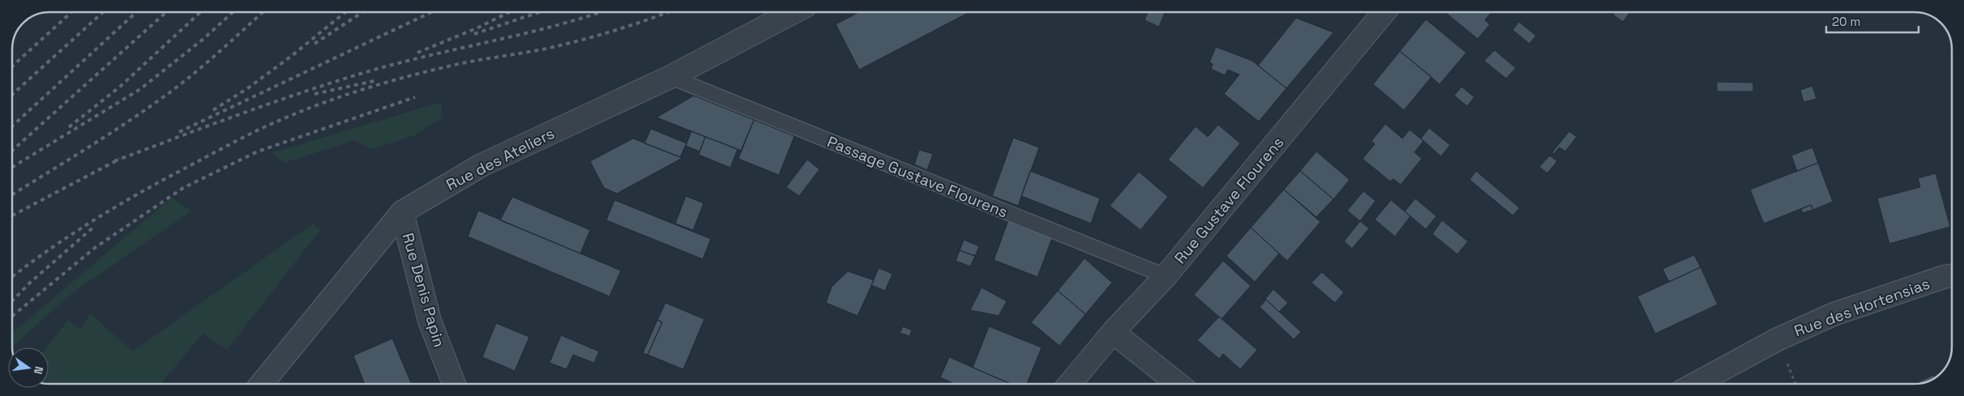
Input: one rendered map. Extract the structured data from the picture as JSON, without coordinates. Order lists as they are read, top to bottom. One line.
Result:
{"streets":{"street":["Rue des Ateliers","Rue Gustave Flourens","Rue Denis Papin","Rue des Hortensias"],"lane":["Passage Gustave Flourens"]},"crossings":[["Rue des Ateliers","Passage Gustave Flourens"],["Rue des Ateliers","Rue Denis Papin"],["Passage Gustave Flourens","Rue Gustave Flourens"]],"scale_bar":"20 m","north":"right"}
